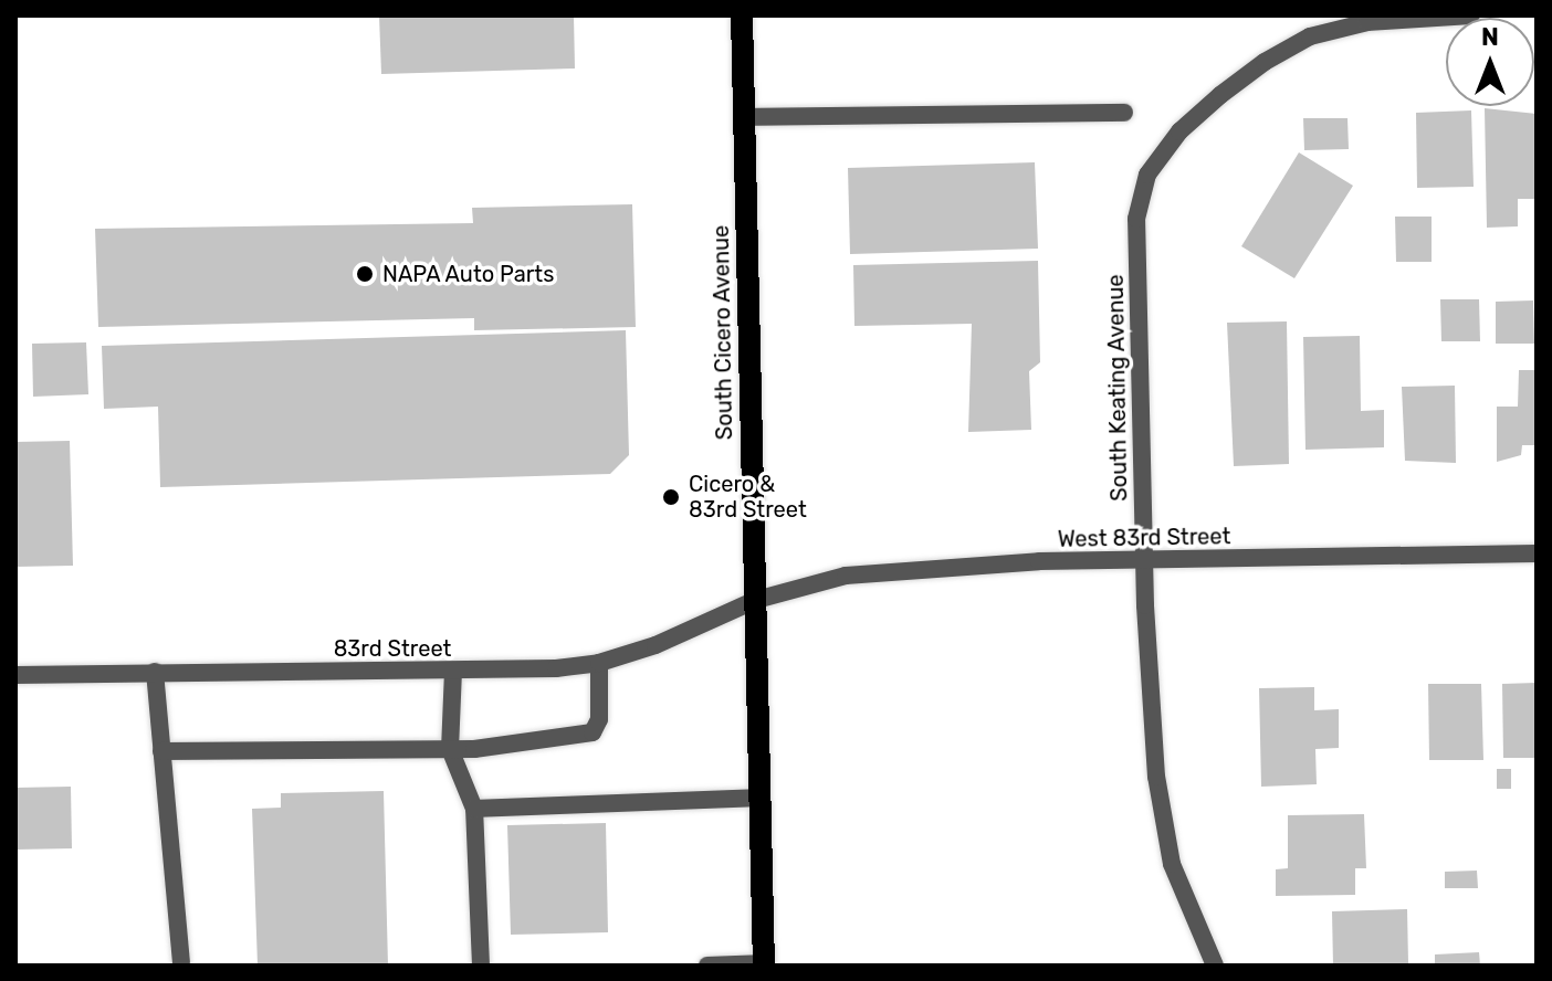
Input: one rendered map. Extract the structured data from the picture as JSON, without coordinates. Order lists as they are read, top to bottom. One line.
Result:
{"streets":{"main road":["South Cicero Avenue"],"street":["South Keating Avenue","West 83rd Street","83rd Street"]},"crossings":[["South Cicero Avenue","West 83rd Street"],["South Cicero Avenue","83rd Street"],["South Keating Avenue","West 83rd Street"],["West 83rd Street","83rd Street"]],"places":["NAPA Auto Parts","Cicero & 83rd Street"],"north":"top"}
